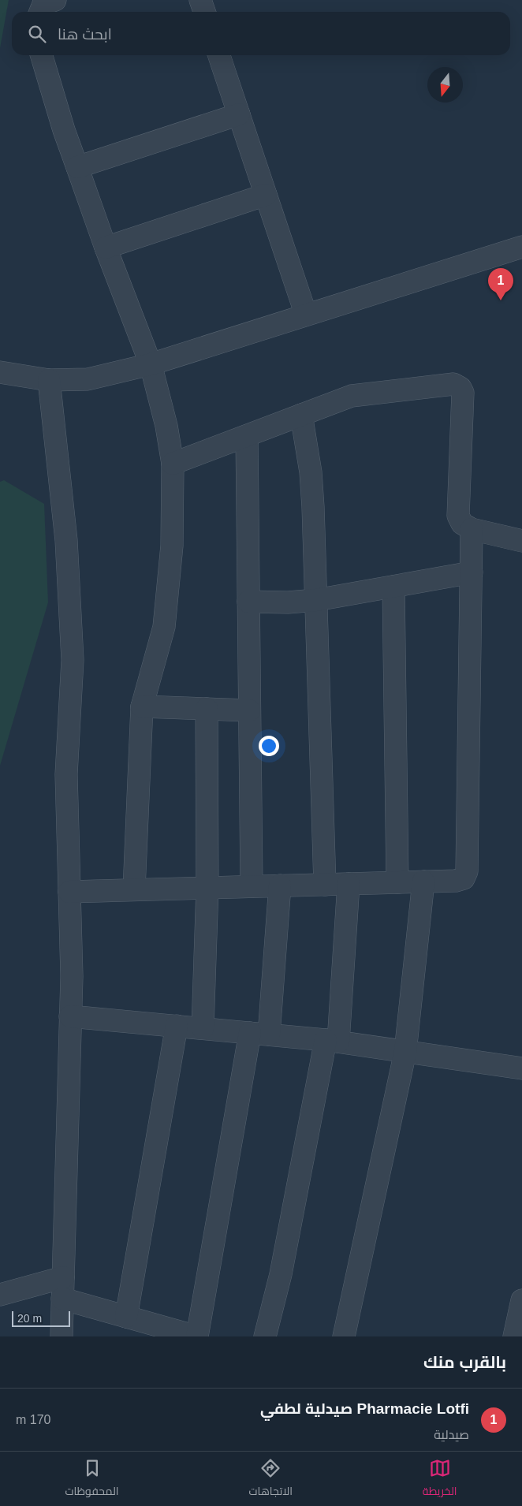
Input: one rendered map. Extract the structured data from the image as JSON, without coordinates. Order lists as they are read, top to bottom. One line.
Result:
{"scale_bar":"20 m","north":"bottom","page":{"search":"ابحث هنا","pins":"1","scale":"20 m","heading":"بالقرب منك","list":[{"mark":"1","name":"Pharmacie Lotfi صيدلية لطفي","note":"صيدلية","value":"170 m"}],"nav":["الخريطة","الاتجاهات","المحفوظات"]}}
